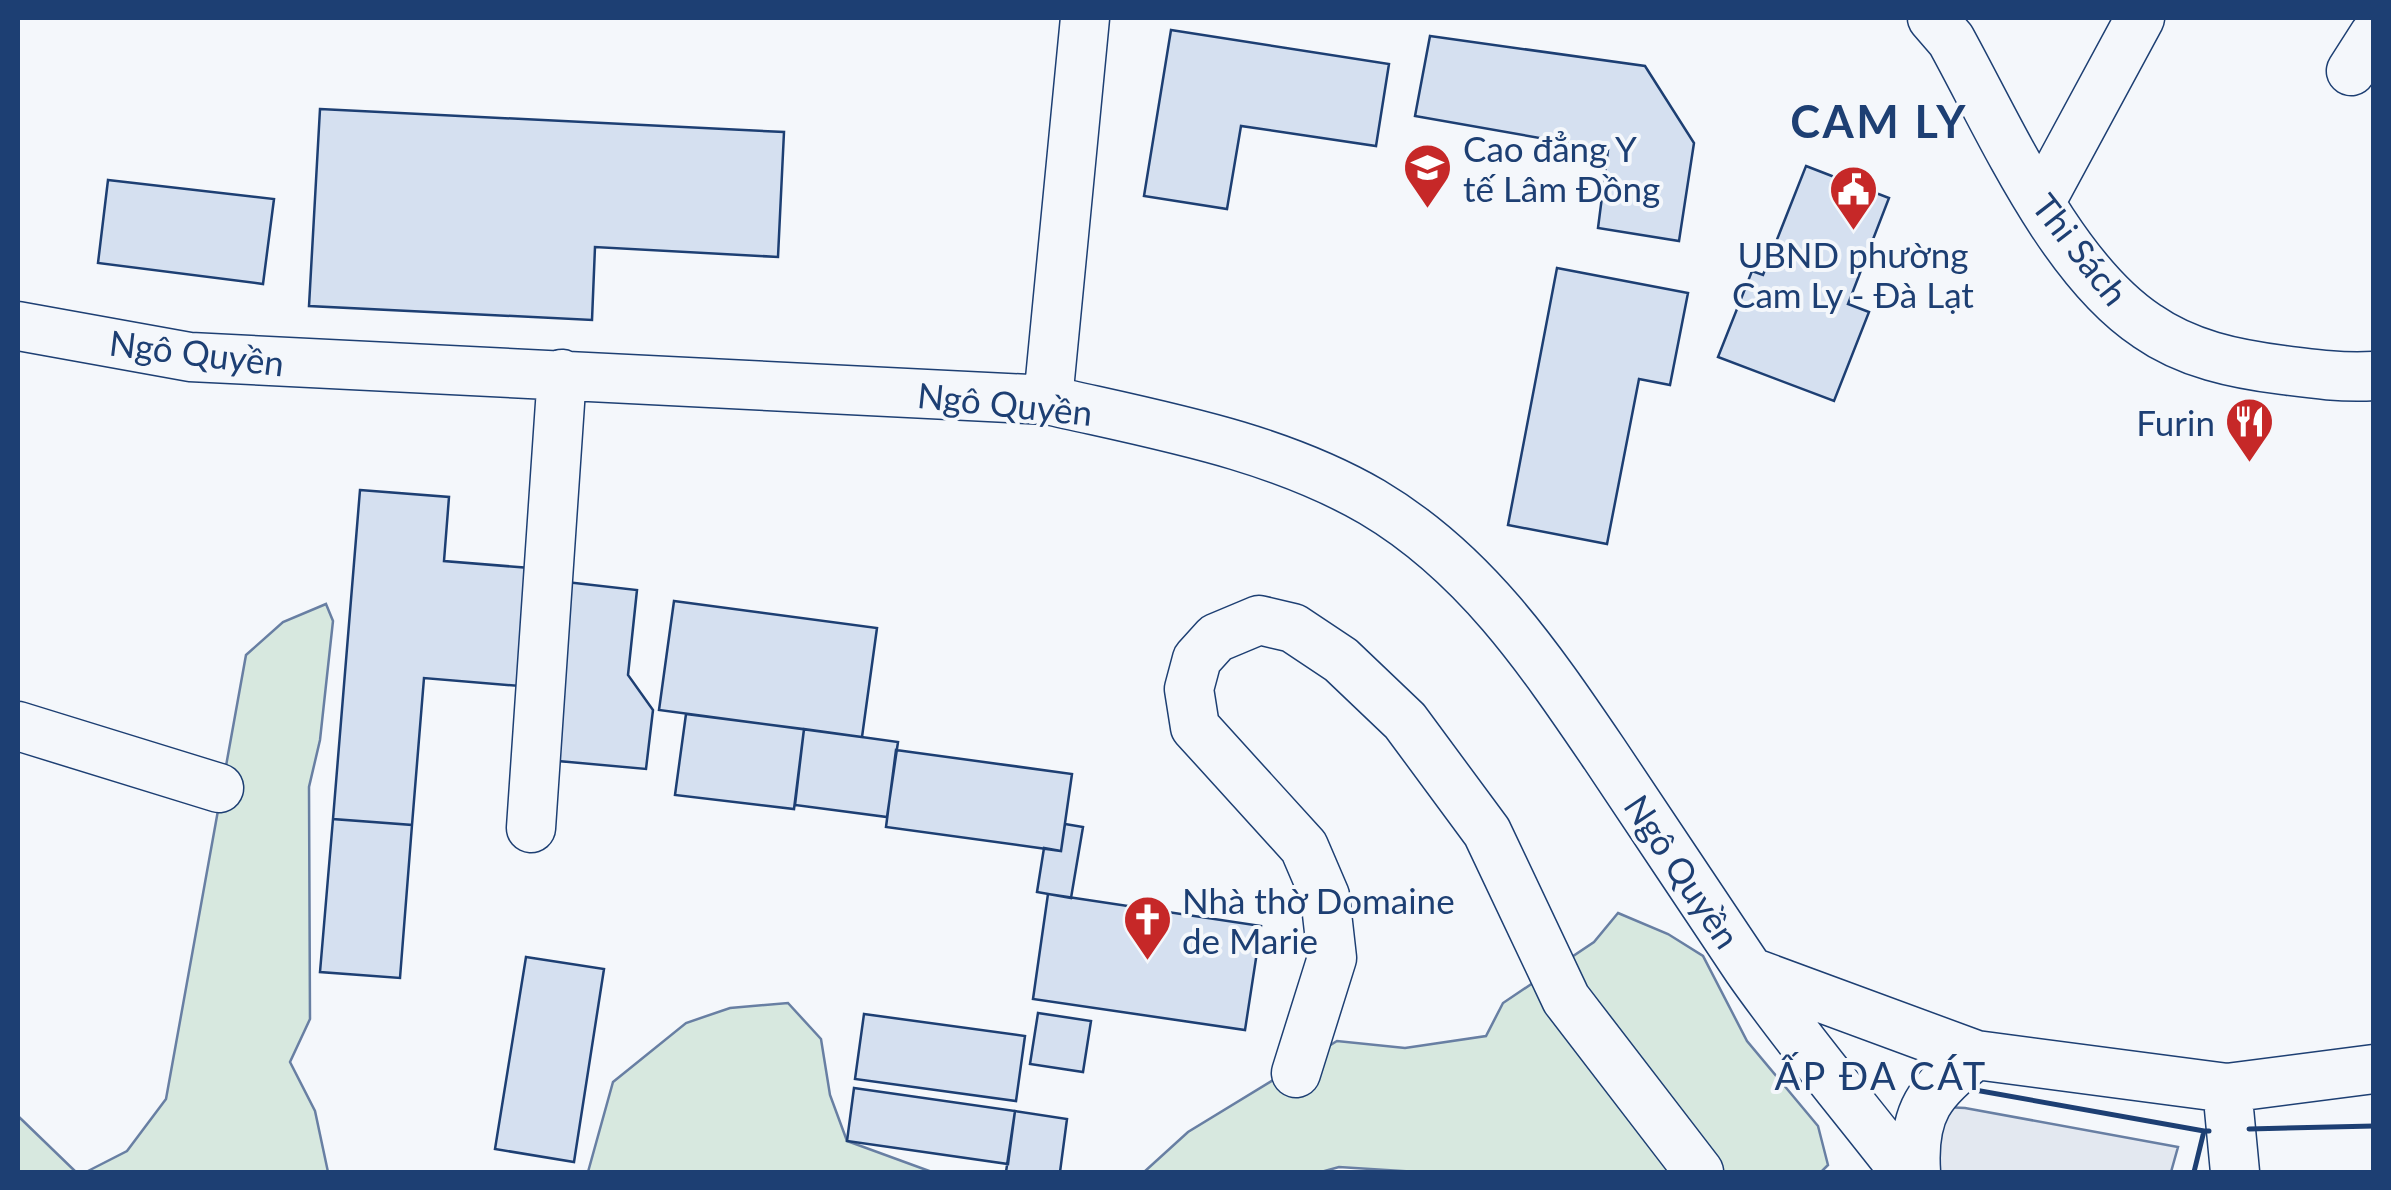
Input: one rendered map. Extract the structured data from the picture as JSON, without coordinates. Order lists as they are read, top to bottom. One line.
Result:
{"streets":{"street":["Thi Sách","Ngô Quyền"]},"districts":["CAM LY","ẤP ĐA CÁT"],"places":{"school or university":["Cao đẳng Y tế Lâm Đồng"],"public building":["UBND phường Cam Ly - Đà Lạt"],"restaurant":["Furin"],"church":["Nhà thờ Domaine de Marie"]}}
